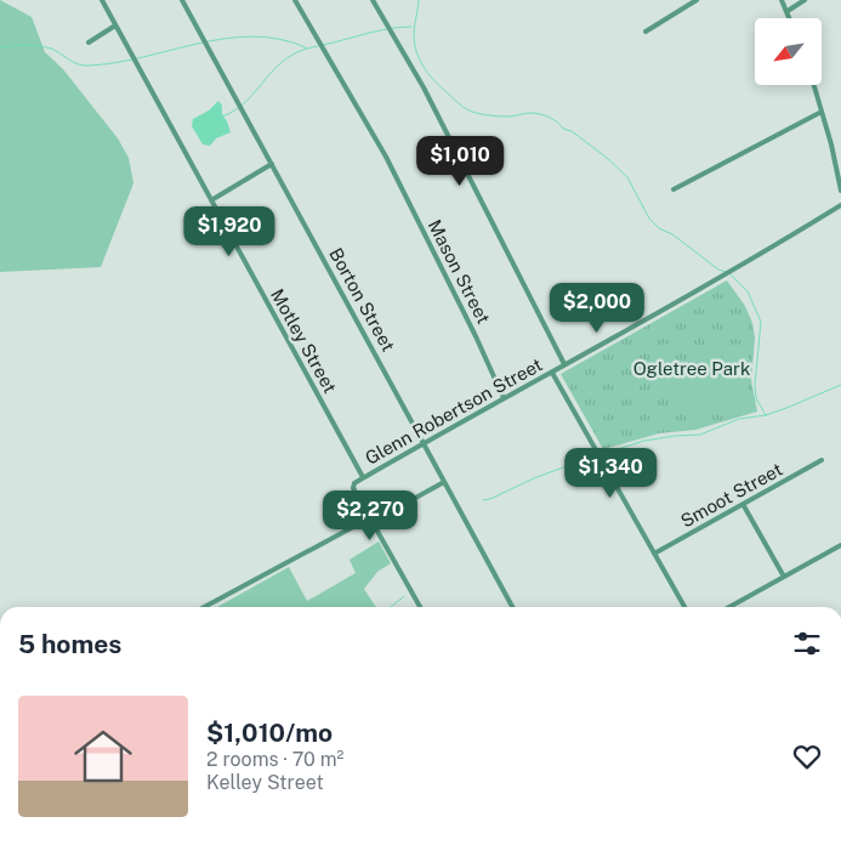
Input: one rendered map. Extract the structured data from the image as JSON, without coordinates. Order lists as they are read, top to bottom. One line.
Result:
{"streets":{"street":["Mason Street","Borton Street","Motley Street","Glenn Robertson Street","Smoot Street"]},"crossings":[["Mason Street","Glenn Robertson Street"],["Borton Street","Glenn Robertson Street"],["Motley Street","Glenn Robertson Street"]],"parks":["Ogletree Park"],"north":"bottom left","page":{"price":["$1,010","$1,920","$2,000","$1,340","$2,270"],"heading":"5 homes","list":[{"name":"$1,010/mo","note":"2 rooms · 70 m² · Kelley Street"}]}}
